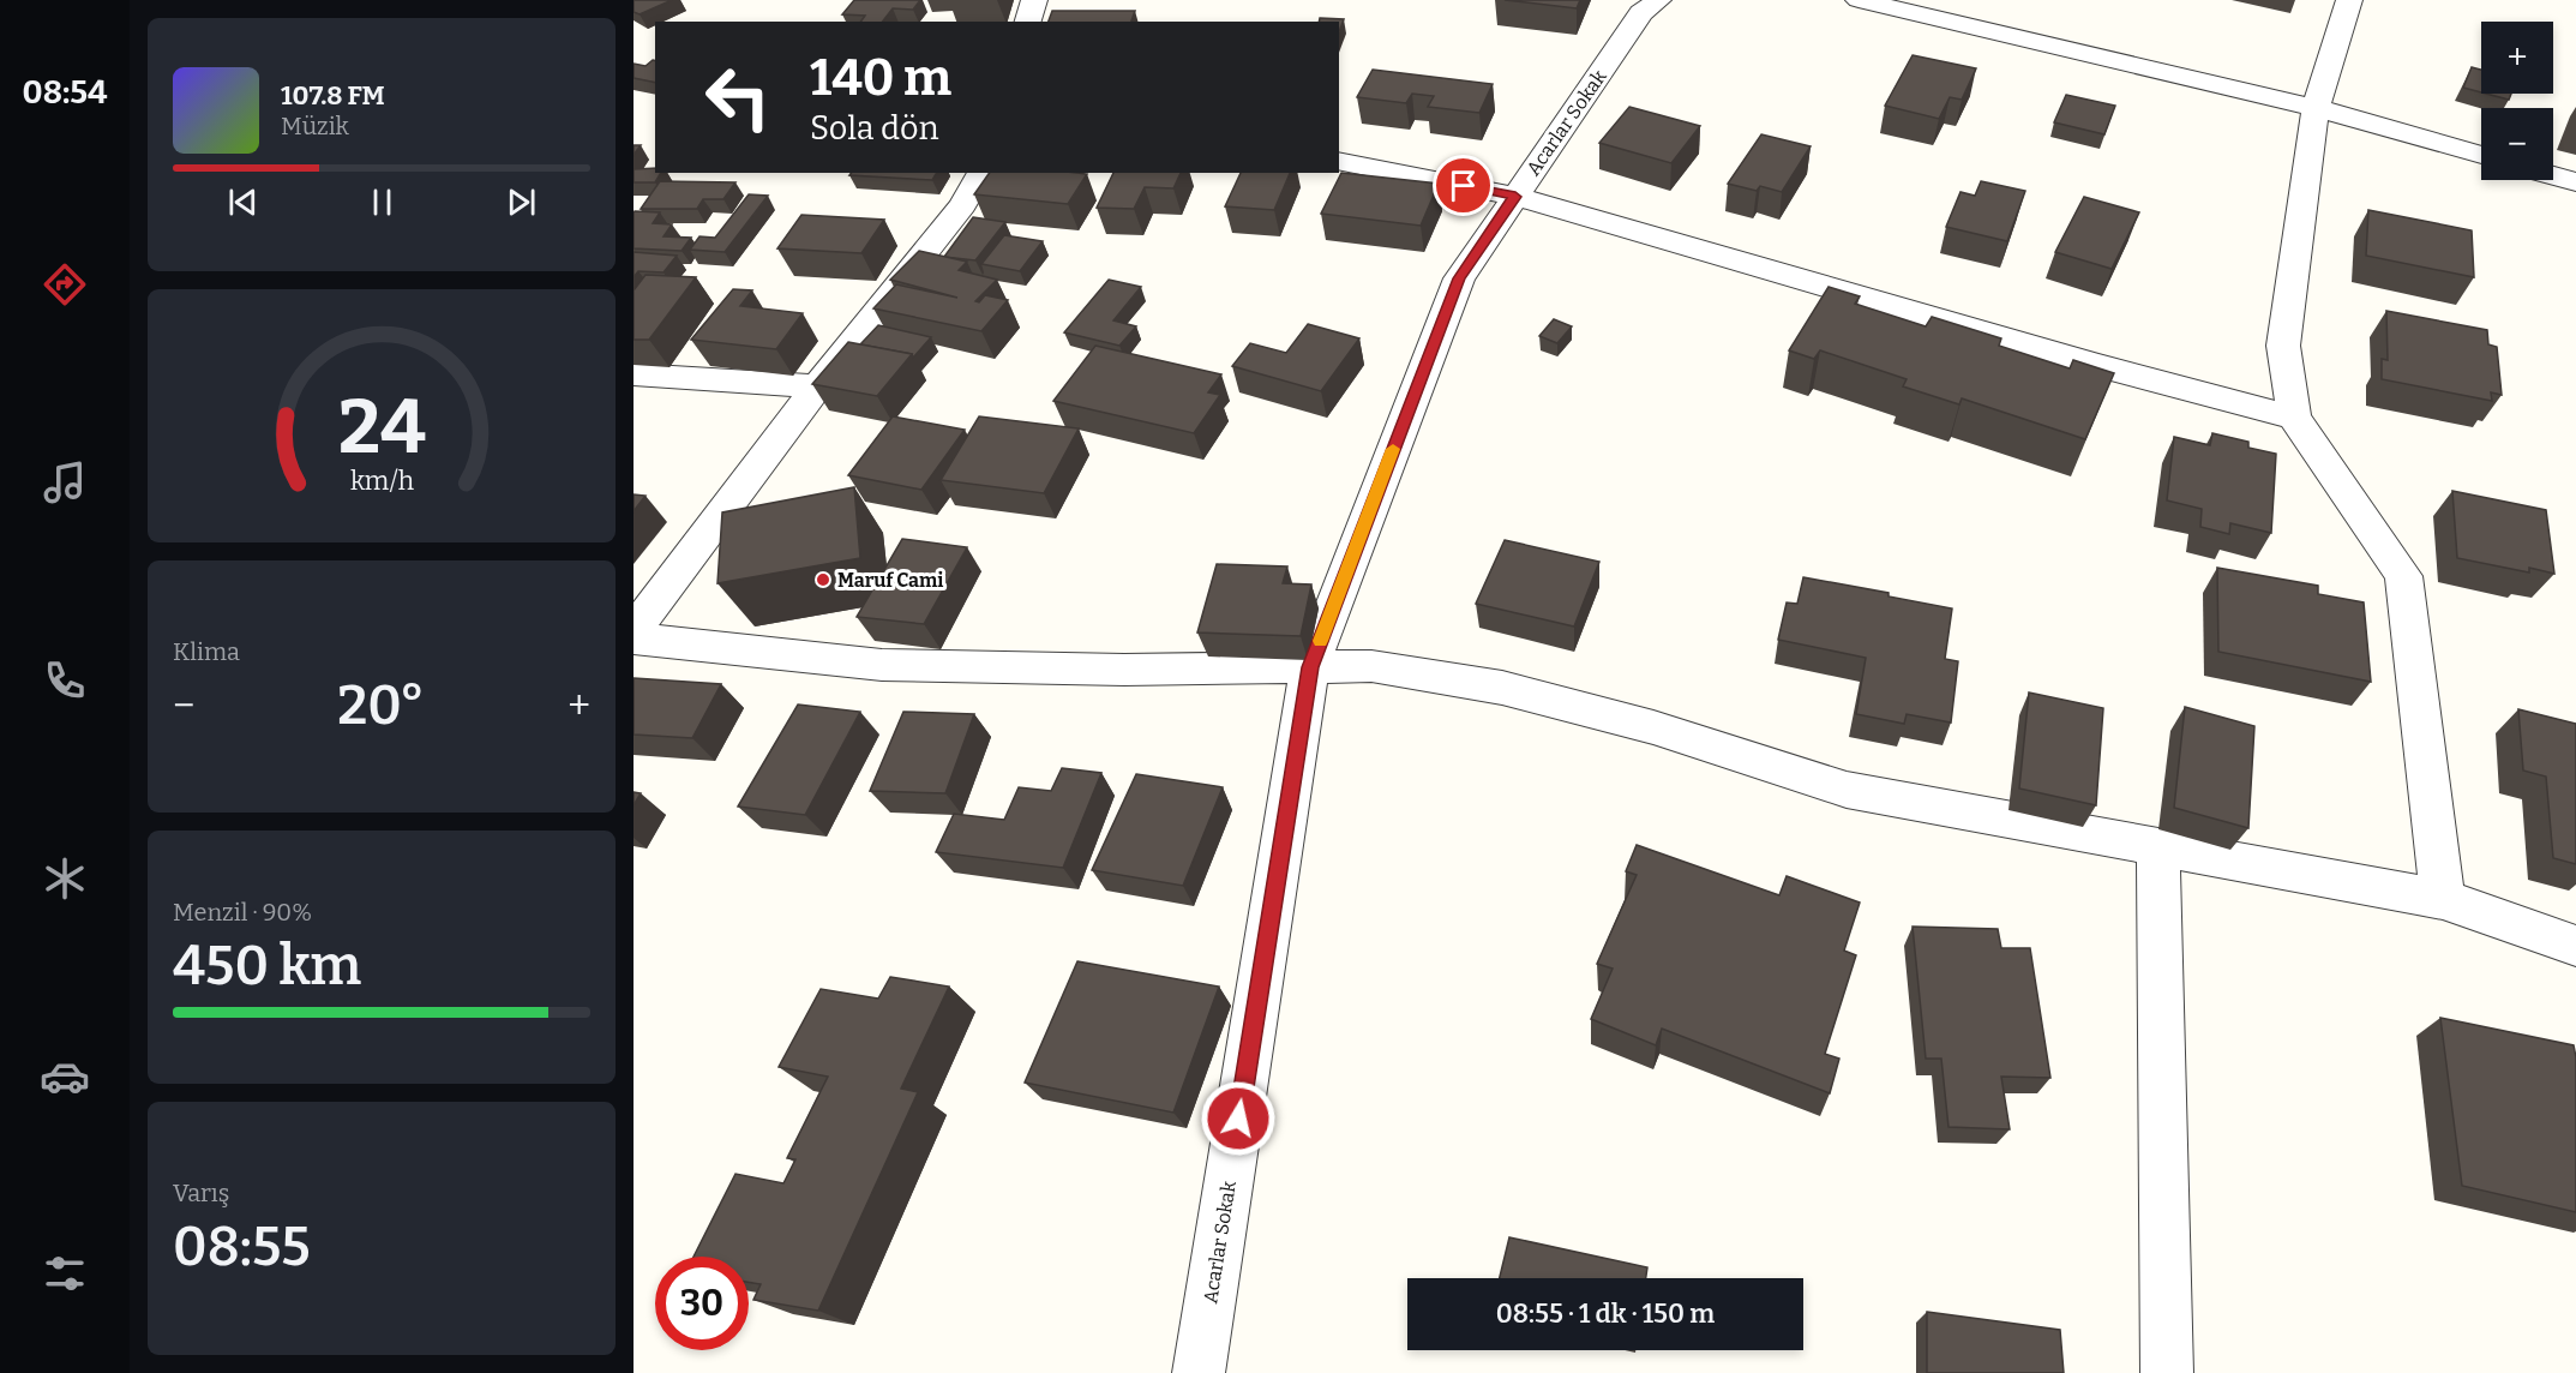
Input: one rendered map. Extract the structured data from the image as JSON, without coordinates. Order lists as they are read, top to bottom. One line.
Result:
{"streets":{"street":["Acarlar Sokak"]},"places":["Maruf Cami"],"page":{"tabs":"08:54","map_buttons":["+","−"],"turn":["140 m","Sola dön"],"song":["107.8 FM","Müzik"],"tile":["Klima",["Menzil · 90%","450 km"],["Varış","08:55"]],"heat":["−","20°","+"],"limit":"30","trip":"08:55 · 1 dk · 150 m","gauge":["24","km/h"]}}
